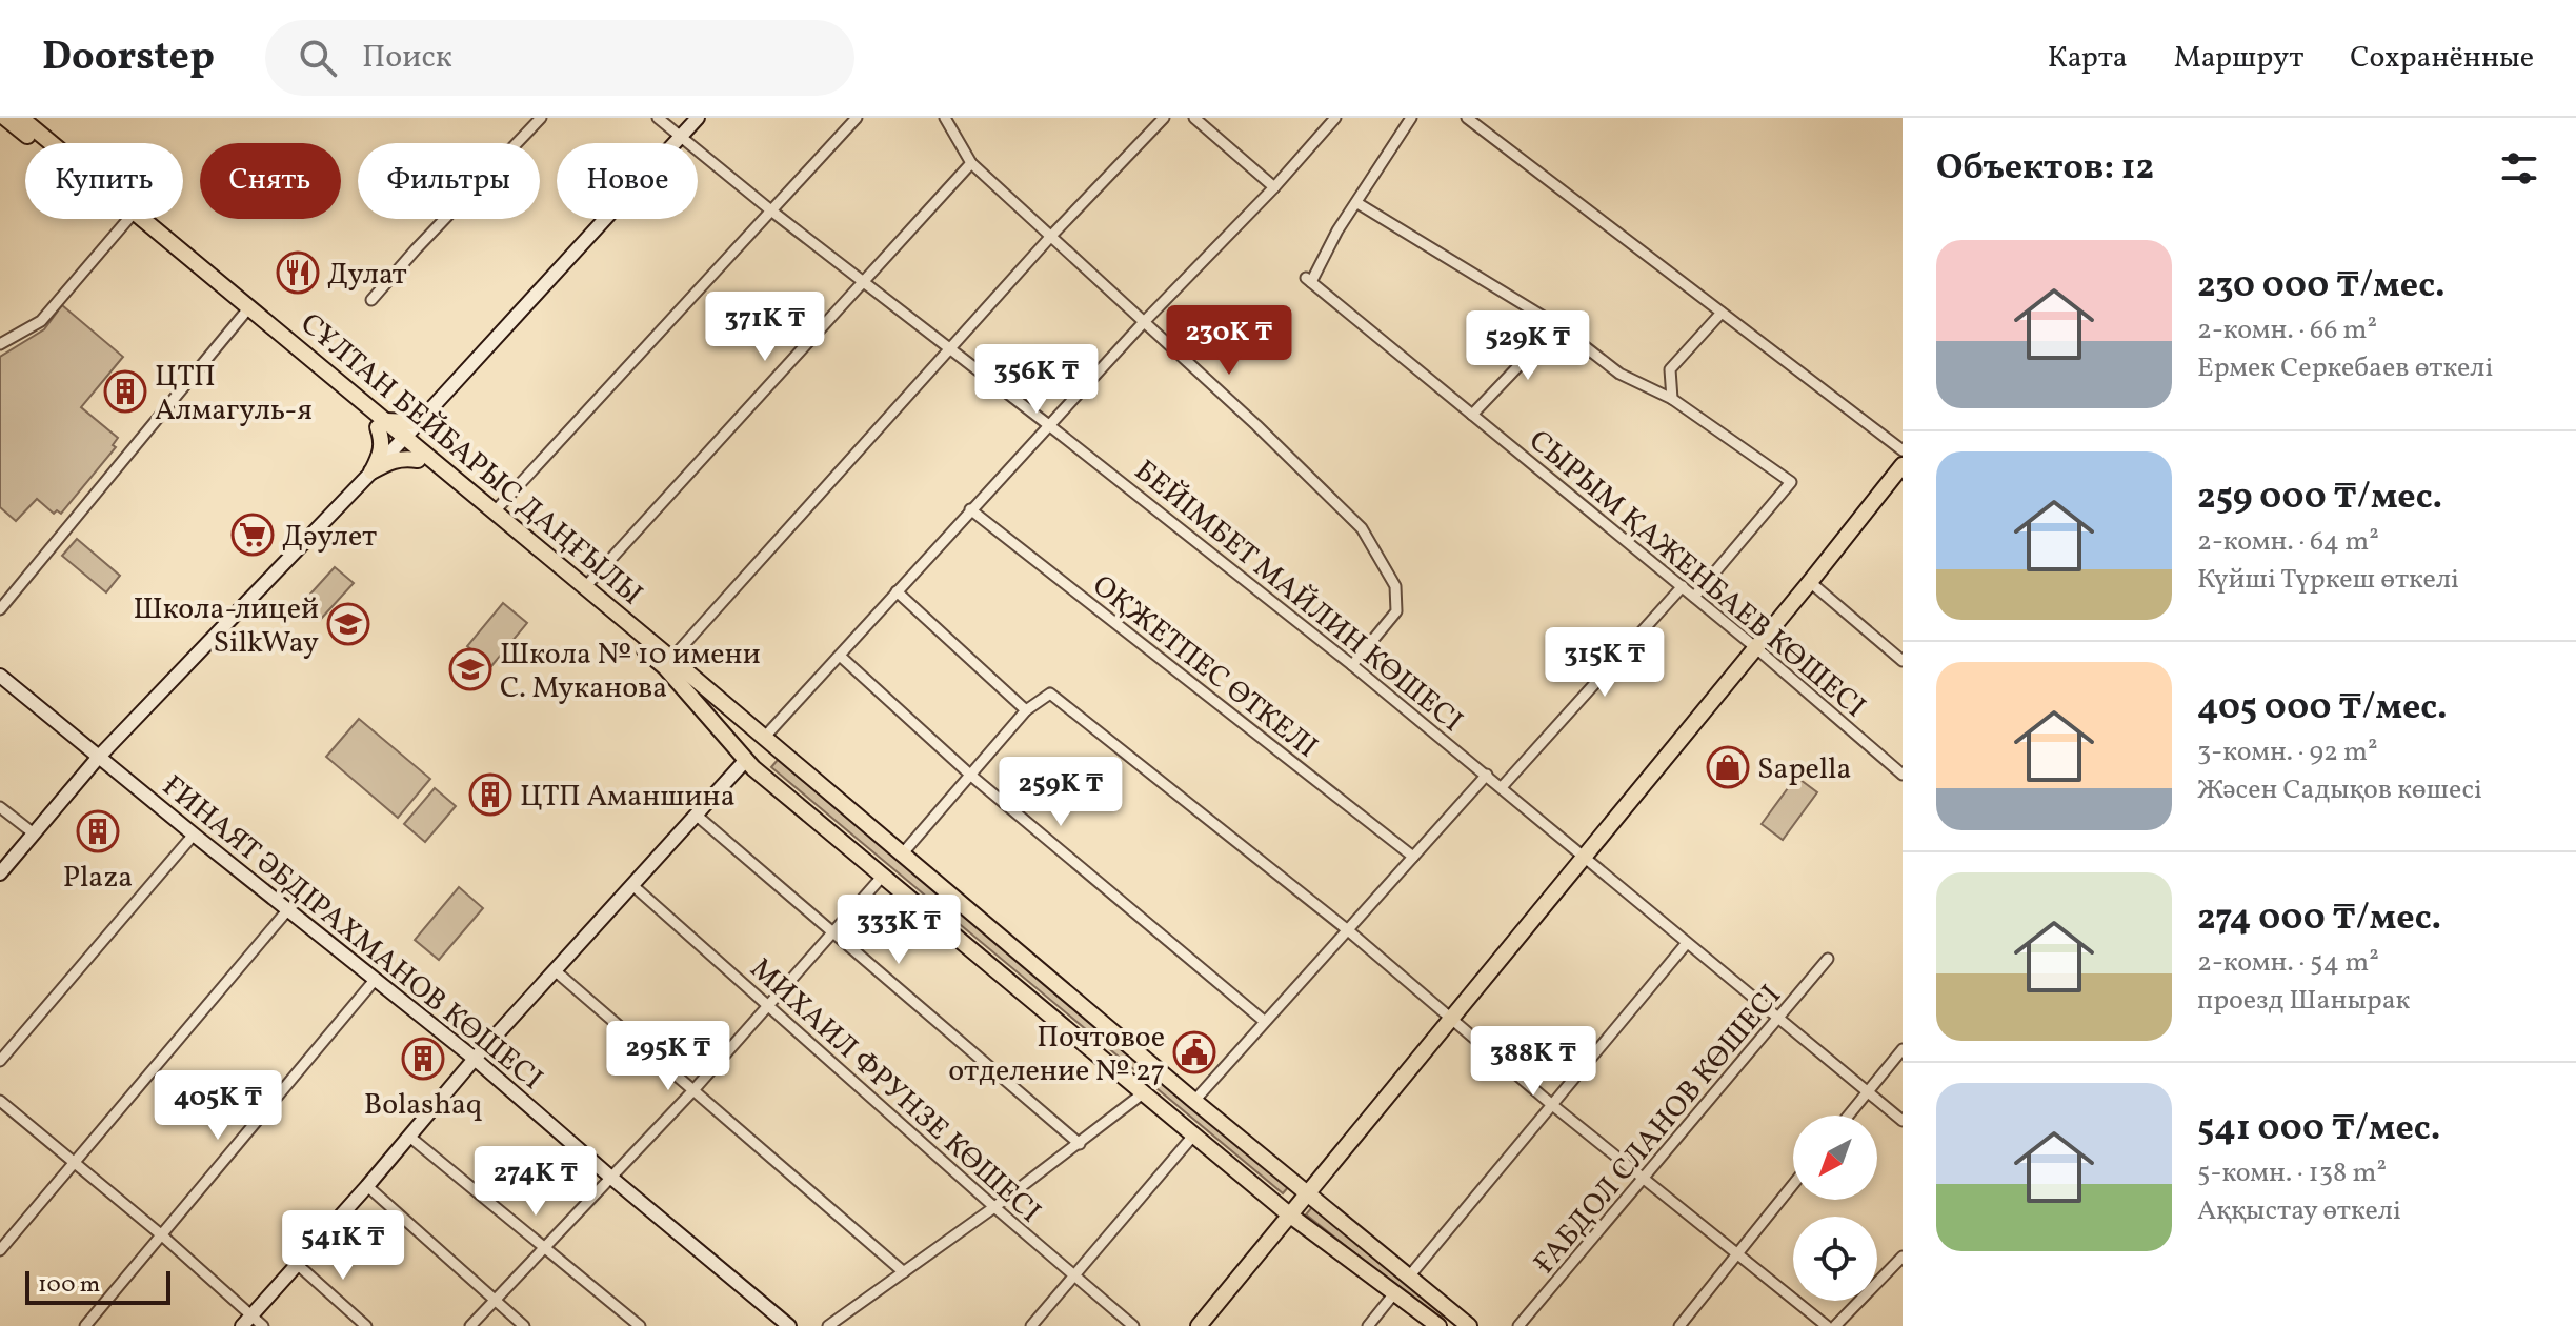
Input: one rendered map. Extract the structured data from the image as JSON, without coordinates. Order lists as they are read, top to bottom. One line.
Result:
{"streets":{"main road":["СҰЛТАН БЕЙБАРЫС ДАҢҒЫЛЫ"],"street":["СЫРЫМ ҚАЖЕНБАЕВ КӨШЕСІ","БЕЙІМБЕТ МАЙЛИН КӨШЕСІ","ОҚЖЕТПЕС ӨТКЕЛІ","ҒИНАЯТ ӘБДІРАХМАНОВ КӨШЕСІ","МИХАИЛ ФРУНЗЕ КӨШЕСІ","ҒАБДОЛ СЛАНОВ КӨШЕСІ"]},"crossings":[["БЕЙІМБЕТ МАЙЛИН КӨШЕСІ","ҒАБДОЛ СЛАНОВ КӨШЕСІ"]],"places":{"restaurant":["Дулат"],"building":["ЦТП Алмагуль-я","ЦТП Аманшина","Plaza","Bolashaq"],"supermarket":["Дәулет"],"school or university":["Школа-лицей SilkWay","Школа № 10 имени С. Муканова"],"shop":["Sapella"],"public building":["Почтовое отделение № 27"]},"scale_bar":"100 m","north":"bottom left","page":{"header":"Doorstep","search":"Поиск","nav":["Карта","Маршрут","Сохранённые"],"heading":"Объектов: 12","chip":["Купить","Снять","Фильтры","Новое"],"list":[{"name":"230 000 ₸/мес.","note":"2-комн. · 66 m² · Ермек Серкебаев өткелі"},{"name":"259 000 ₸/мес.","note":"2-комн. · 64 m² · Күйші Түркеш өткелі"},{"name":"405 000 ₸/мес.","note":"3-комн. · 92 m² · Жәсен Садықов көшесі"},{"name":"274 000 ₸/мес.","note":"2-комн. · 54 m² · проезд Шанырак"},{"name":"541 000 ₸/мес.","note":"5-комн. · 138 m² · Аққыстау өткелі"}],"price":["371K ₸","230K ₸","529K ₸","356K ₸","315K ₸","259K ₸","333K ₸","295K ₸","388K ₸","405K ₸","274K ₸","541K ₸"],"scale":"100 m"}}
